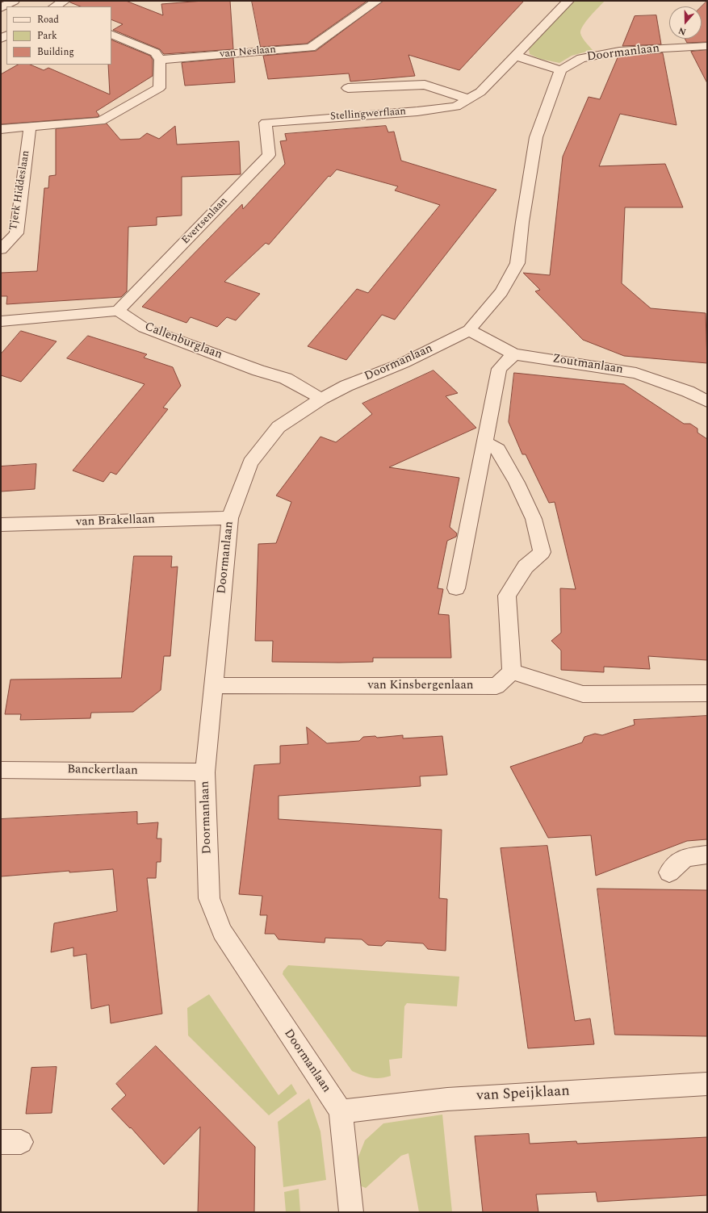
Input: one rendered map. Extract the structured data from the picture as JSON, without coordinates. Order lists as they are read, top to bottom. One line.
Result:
{"streets":{"street":["van Neslaan","Doormanlaan","Stellingwerflaan","Tjerk Hiddeslaan","Evertsenlaan","Callenburglaan","Zoutmanlaan","van Brakellaan","van Kinsbergenlaan","Banckertlaan","van Speijklaan"]},"crossings":[["Doormanlaan","Callenburglaan"],["Doormanlaan","Zoutmanlaan"],["Doormanlaan","van Brakellaan"],["Doormanlaan","van Kinsbergenlaan"],["Doormanlaan","Banckertlaan"],["Doormanlaan","van Speijklaan"],["Stellingwerflaan","Evertsenlaan"],["Evertsenlaan","Callenburglaan"]],"legend":["Road","Park","Building"],"north":"bottom"}
